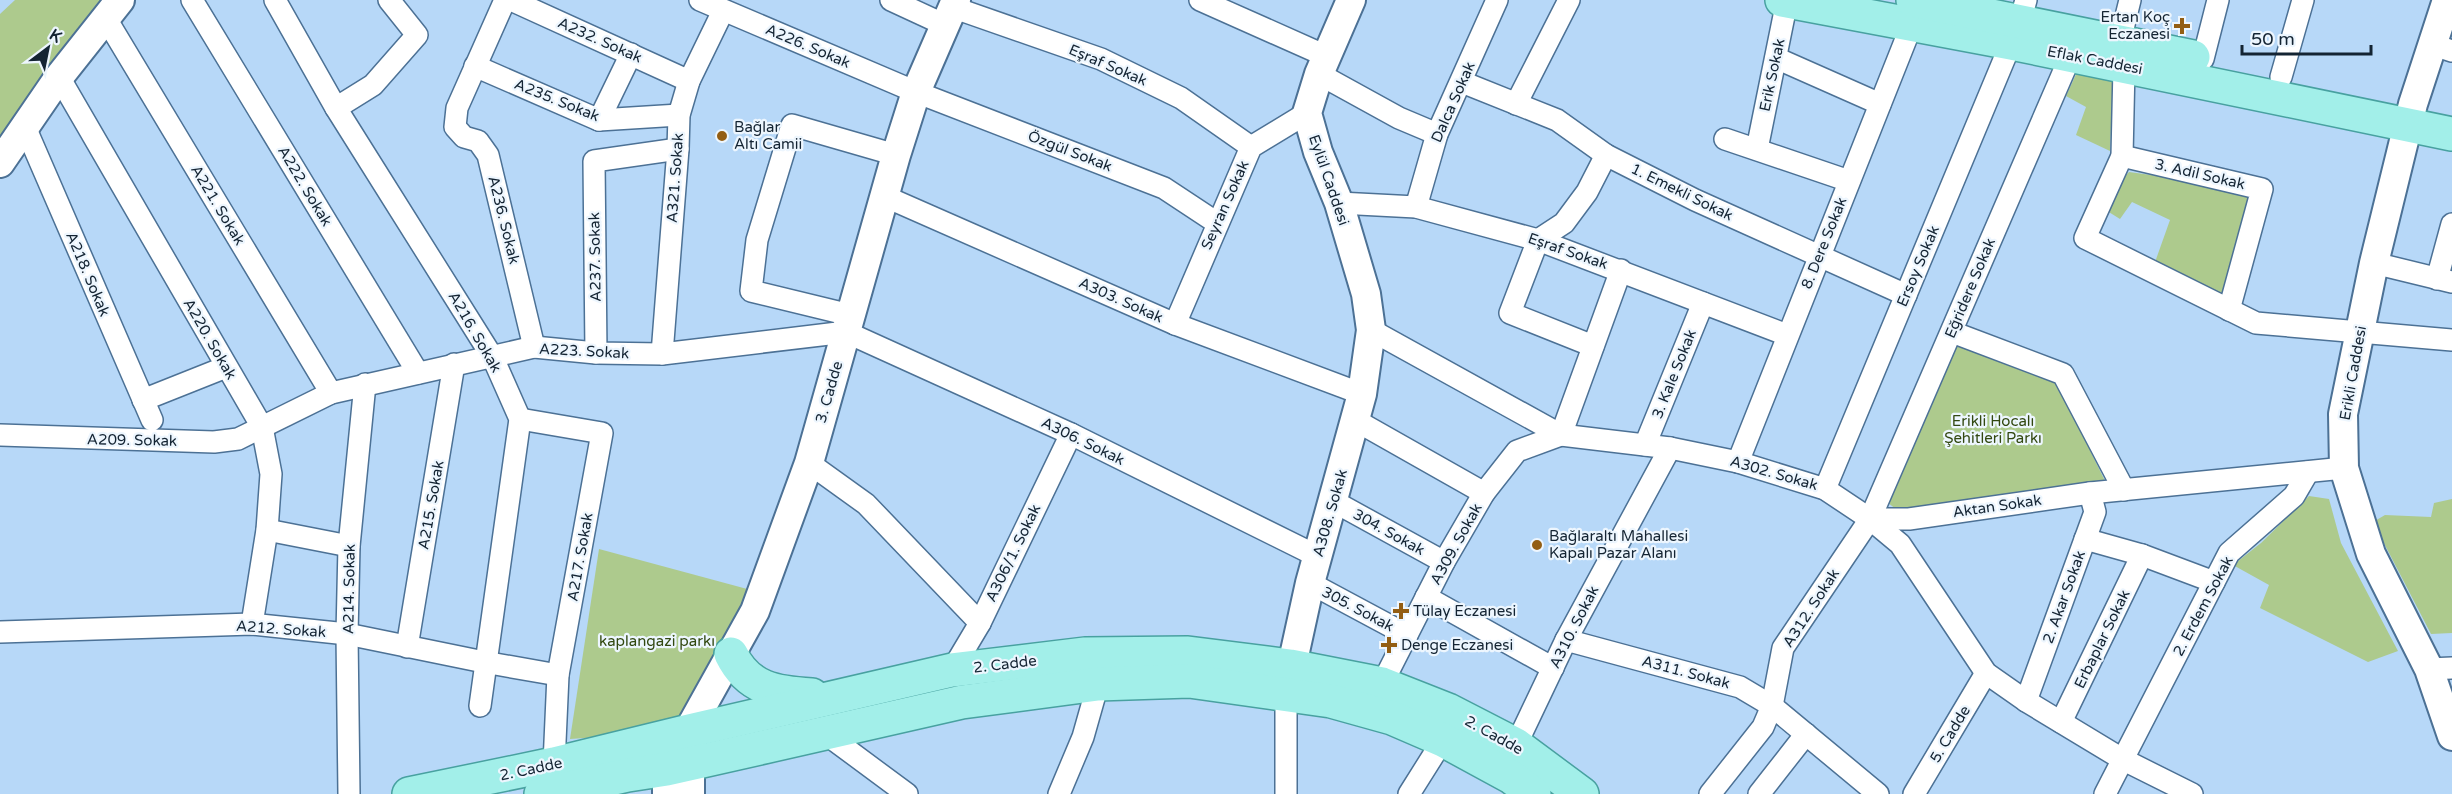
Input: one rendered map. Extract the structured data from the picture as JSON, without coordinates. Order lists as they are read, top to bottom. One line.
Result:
{"streets":{"main road":["Eflak Caddesi","Eylül Caddesi","Erikli Caddesi","3. Cadde","A308. Sokak","2. Cadde"],"street":["A232. Sokak","A226. Sokak","Eşraf Sokak","Erik Sokak","A235. Sokak","Dalca Sokak","Özgül Sokak","3. Adil Sokak","A321. Sokak","A222. Sokak","1. Emekli Sokak","A221. Sokak","Seyran Sokak","A236. Sokak","8. Dere Sokak","A237. Sokak","Ersoy Sokak","A218. Sokak","Eğridere Sokak","A303. Sokak","A216. Sokak","A220. Sokak","A223. Sokak","3. Kale Sokak","A209. Sokak","A306. Sokak","A302. Sokak","A215. Sokak","Aktan Sokak","304. Sokak","A309. Sokak","A306/1. Sokak","A217. Sokak","A214. Sokak","2. Akar Sokak","2. Erdem Sokak","A312. Sokak","305. Sokak","A310. Sokak","A212. Sokak","Erbaplar Sokak","A311. Sokak","5. Cadde"]},"crossings":[["A232. Sokak","A321. Sokak"],["A226. Sokak","Özgül Sokak"],["A226. Sokak","A321. Sokak"],["A226. Sokak","3. Cadde"],["Eflak Caddesi","Erik Sokak"],["Eflak Caddesi","8. Dere Sokak"],["Eflak Caddesi","Ersoy Sokak"],["Eflak Caddesi","Eğridere Sokak"],["Eflak Caddesi","Erikli Caddesi"],["Eşraf Sokak","Dalca Sokak"],["Eşraf Sokak","Eylül Caddesi"],["Eşraf Sokak","Seyran Sokak"],["Eşraf Sokak","8. Dere Sokak"],["Eşraf Sokak","3. Kale Sokak"],["Eşraf Sokak","3. Cadde"],["A235. Sokak","A321. Sokak"],["A235. Sokak","A236. Sokak"],["Dalca Sokak","1. Emekli Sokak"],["Özgül Sokak","Seyran Sokak"],["Özgül Sokak","3. Cadde"],["A321. Sokak","A237. Sokak"],["A321. Sokak","A223. Sokak"],["Eylül Caddesi","Seyran Sokak"],["Eylül Caddesi","A302. Sokak"],["Eylül Caddesi","A308. Sokak"],["A222. Sokak","A223. Sokak"],["1. Emekli Sokak","8. Dere Sokak"],["1. Emekli Sokak","Ersoy Sokak"],["A221. Sokak","A223. Sokak"],["Seyran Sokak","A303. Sokak"],["A236. Sokak","A223. Sokak"],["8. Dere Sokak","A302. Sokak"],["A237. Sokak","A223. Sokak"],["Ersoy Sokak","A302. Sokak"],["Eğridere Sokak","A302. Sokak"],["Eğridere Sokak","Aktan Sokak"],["Eğridere Sokak","A312. Sokak"],["A303. Sokak","3. Cadde"],["A303. Sokak","A308. Sokak"],["A303. Sokak","A309. Sokak"],["A216. Sokak","A223. Sokak"],["A216. Sokak","A217. Sokak"],["A220. Sokak","A223. Sokak"],["A220. Sokak","A209. Sokak"],["A220. Sokak","A212. Sokak"],["A223. Sokak","3. Cadde"],["A223. Sokak","A209. Sokak"],["A223. Sokak","A306. Sokak"],["A223. Sokak","A215. Sokak"],["A223. Sokak","A214. Sokak"],["Erikli Caddesi","Aktan Sokak"],["3. Kale Sokak","A302. Sokak"],["3. Cadde","A306. Sokak"],["3. Cadde","2. Cadde"],["A306. Sokak","A308. Sokak"],["A306. Sokak","A306/1. Sokak"],["A302. Sokak","Aktan Sokak"],["A302. Sokak","A308. Sokak"],["A302. Sokak","A309. Sokak"],["A302. Sokak","2. Akar Sokak"],["A302. Sokak","2. Erdem Sokak"],["A302. Sokak","A312. Sokak"],["A302. Sokak","A310. Sokak"],["A302. Sokak","Erbaplar Sokak"],["A302. Sokak","5. Cadde"],["A215. Sokak","A212. Sokak"],["Aktan Sokak","2. Akar Sokak"],["Aktan Sokak","2. Erdem Sokak"],["Aktan Sokak","A312. Sokak"],["A308. Sokak","304. Sokak"],["A308. Sokak","305. Sokak"],["A308. Sokak","2. Cadde"],["304. Sokak","A309. Sokak"],["A309. Sokak","305. Sokak"],["A309. Sokak","2. Cadde"],["A306/1. Sokak","2. Cadde"],["A217. Sokak","A212. Sokak"],["A217. Sokak","2. Cadde"],["A214. Sokak","A212. Sokak"],["A312. Sokak","A311. Sokak"],["A310. Sokak","2. Cadde"],["A310. Sokak","A311. Sokak"]],"parks":["Erikli Hocalı Şehitleri Parkı","kaplangazi parkı"],"places":{"health":["Ertan Koç Eczanesi","Tülay Eczanesi","Denge Eczanesi"],"other":["Bağlar Altı Camii","Bağlaraltı Mahallesi Kapalı Pazar Alanı"]},"scale_bar":"50 m","north":"top right"}
